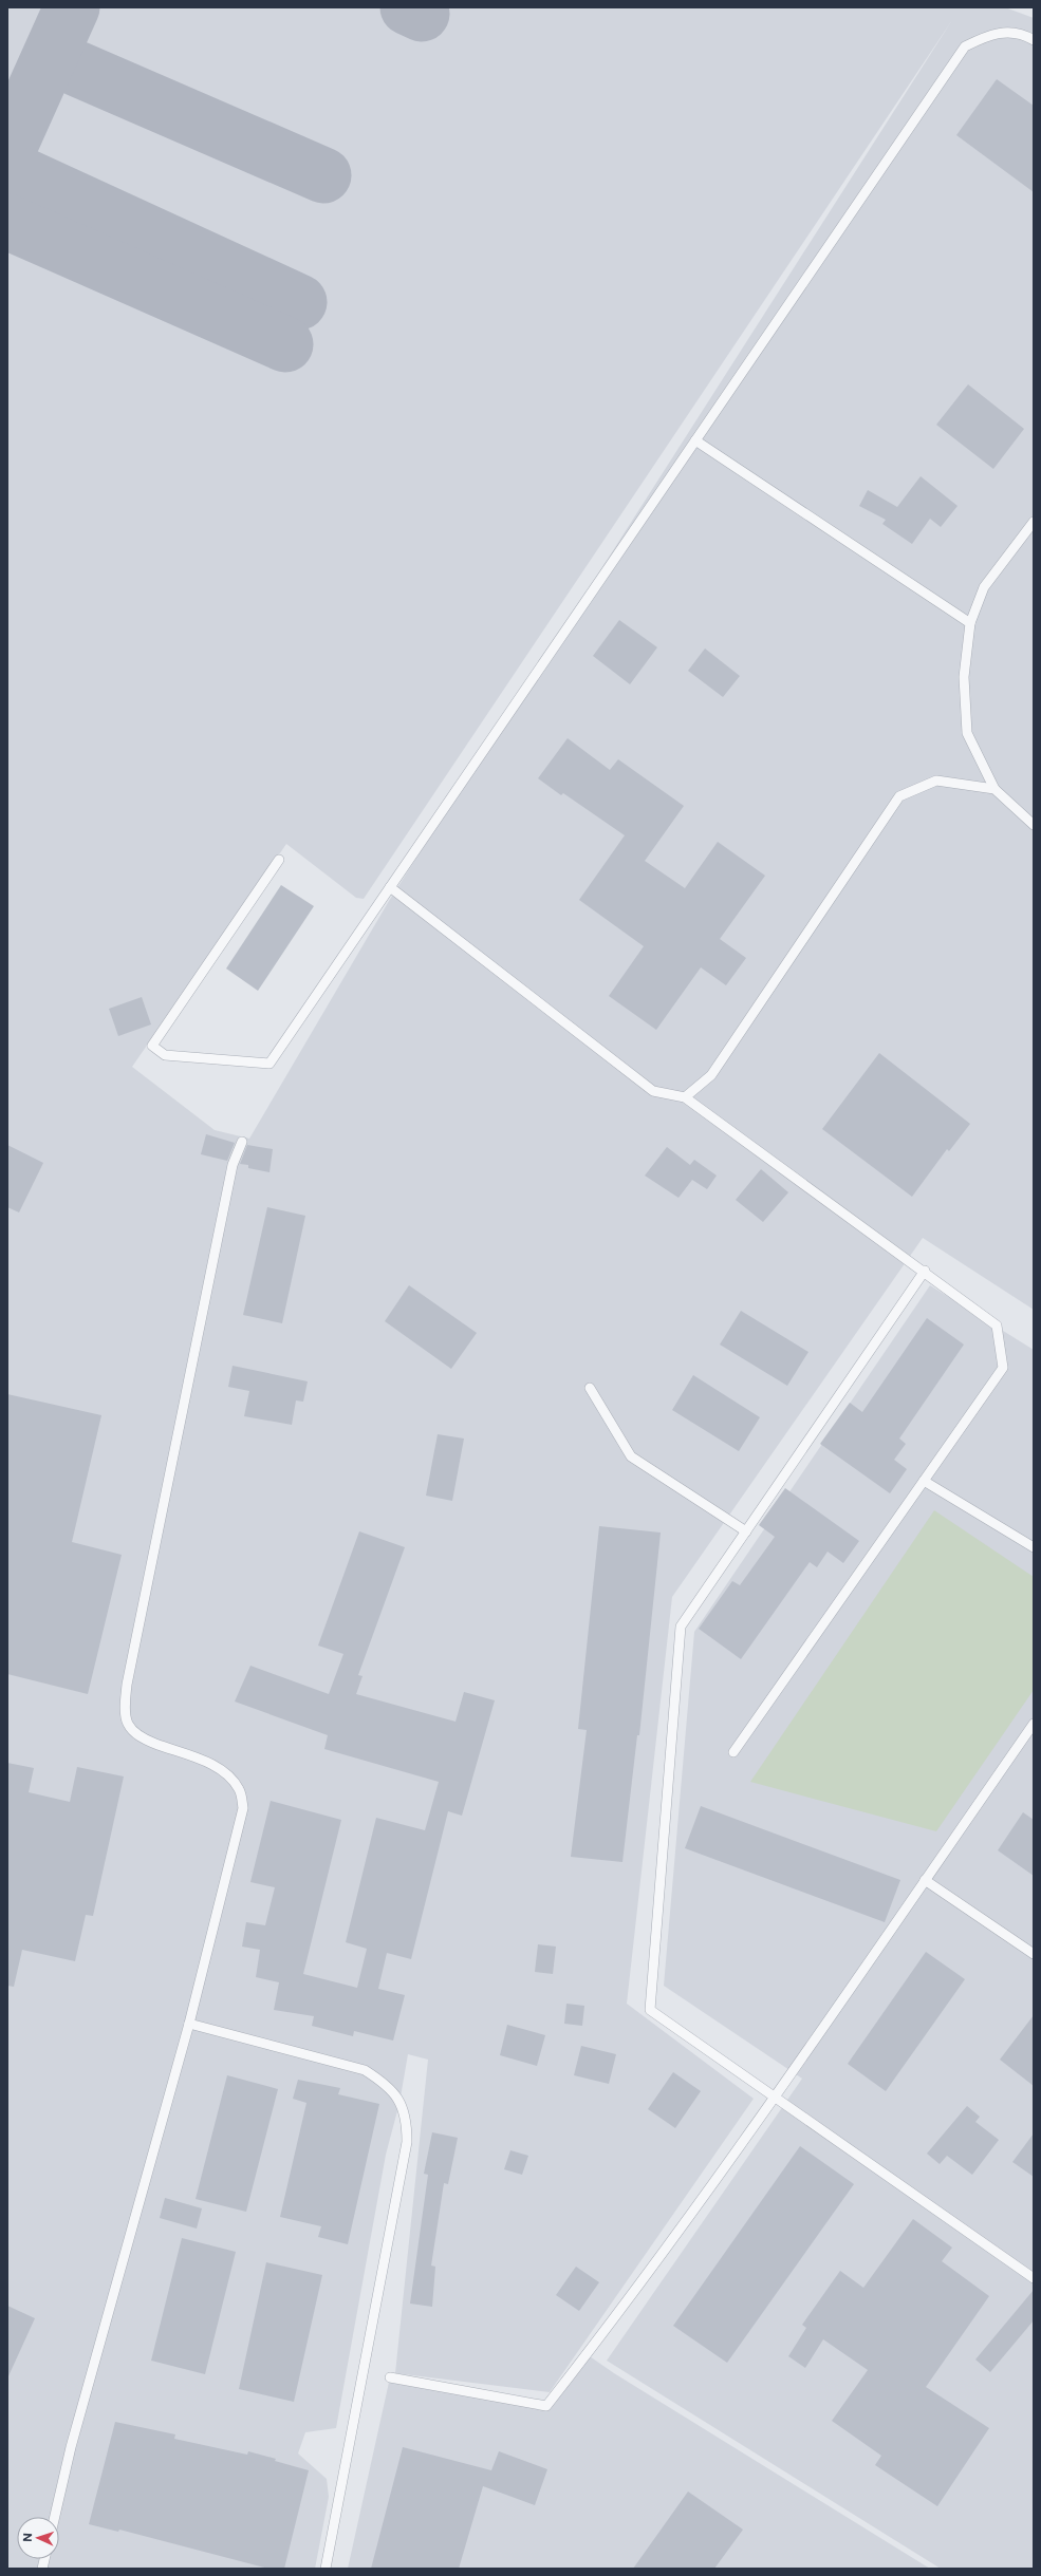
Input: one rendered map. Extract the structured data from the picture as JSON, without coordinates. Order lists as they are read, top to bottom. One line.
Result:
{"north":"left"}
